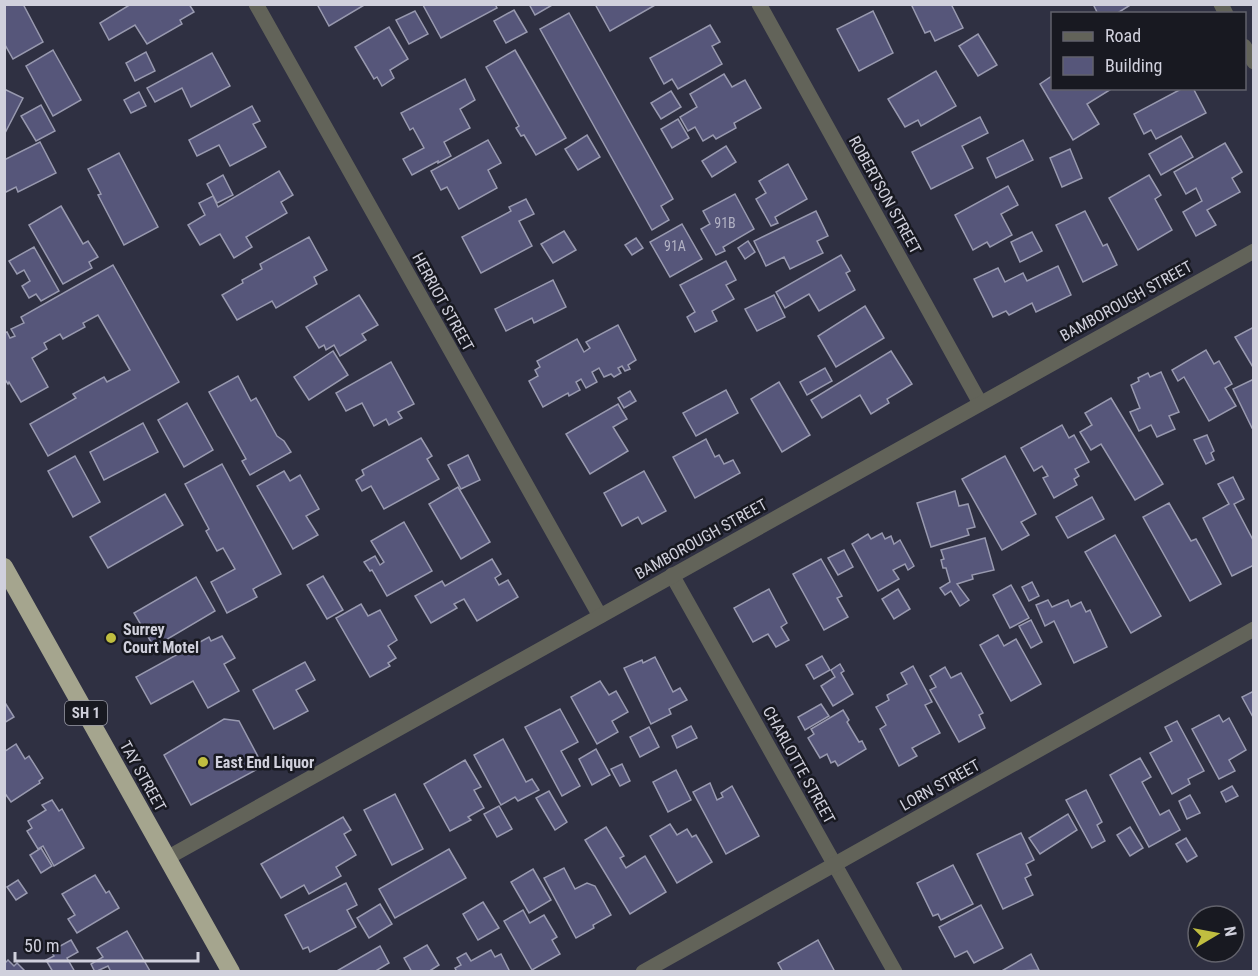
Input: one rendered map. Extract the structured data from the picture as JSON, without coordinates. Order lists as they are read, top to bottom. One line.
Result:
{"streets":{"highway":["SH 1","TAY STREET"],"street":["ROBERTSON STREET","BAMBOROUGH STREET","HERRIOT STREET","CHARLOTTE STREET","LORN STREET"]},"crossings":[["ROBERTSON STREET","BAMBOROUGH STREET"],["BAMBOROUGH STREET","HERRIOT STREET"],["BAMBOROUGH STREET","CHARLOTTE STREET"],["BAMBOROUGH STREET","TAY STREET"],["CHARLOTTE STREET","LORN STREET"]],"places":["Surrey Court Motel","East End Liquor"],"house_numbers":["91B","91A"],"legend":["Road","Building"],"scale_bar":"50 m","north":"right"}
